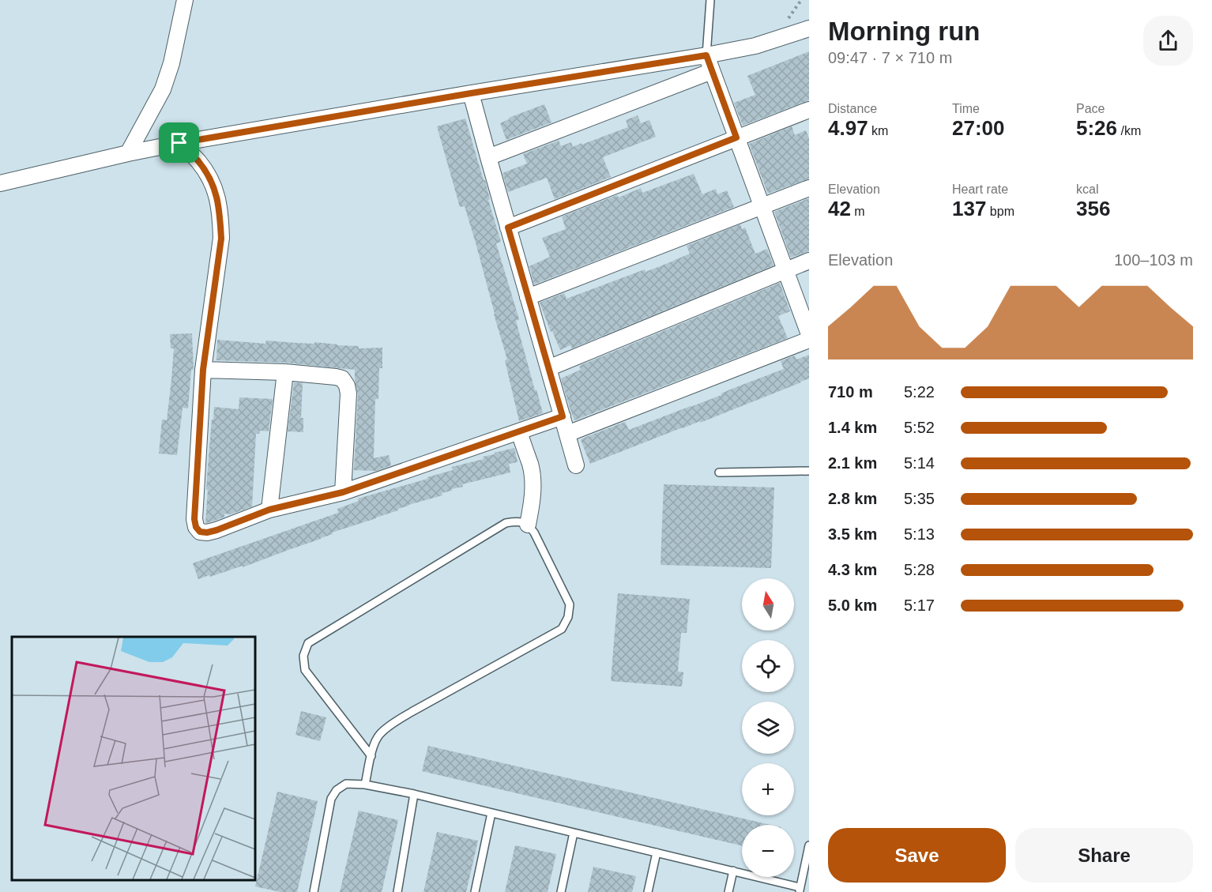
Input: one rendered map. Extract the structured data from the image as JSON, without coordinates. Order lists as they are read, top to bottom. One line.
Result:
{"north":"top","page":{"heading":["Morning run","09:47 · 7 × 710 m"],"stats":[["Distance","4.97 km"],["Time","27:00"],["Pace","5:26 /km"],["Elevation","42 m"],["Heart rate","137 bpm"],["kcal","356"]],"chart":["Elevation","100–103 m"],"list":[{"name":"710 m","note":"5:22"},{"name":"1.4 km","note":"5:52"},{"name":"2.1 km","note":"5:14"},{"name":"2.8 km","note":"5:35"},{"name":"3.5 km","note":"5:13"},{"name":"4.3 km","note":"5:28"},{"name":"5.0 km","note":"5:17"}],"map_buttons":["+","−"],"buttons":["Save","Share"]}}
